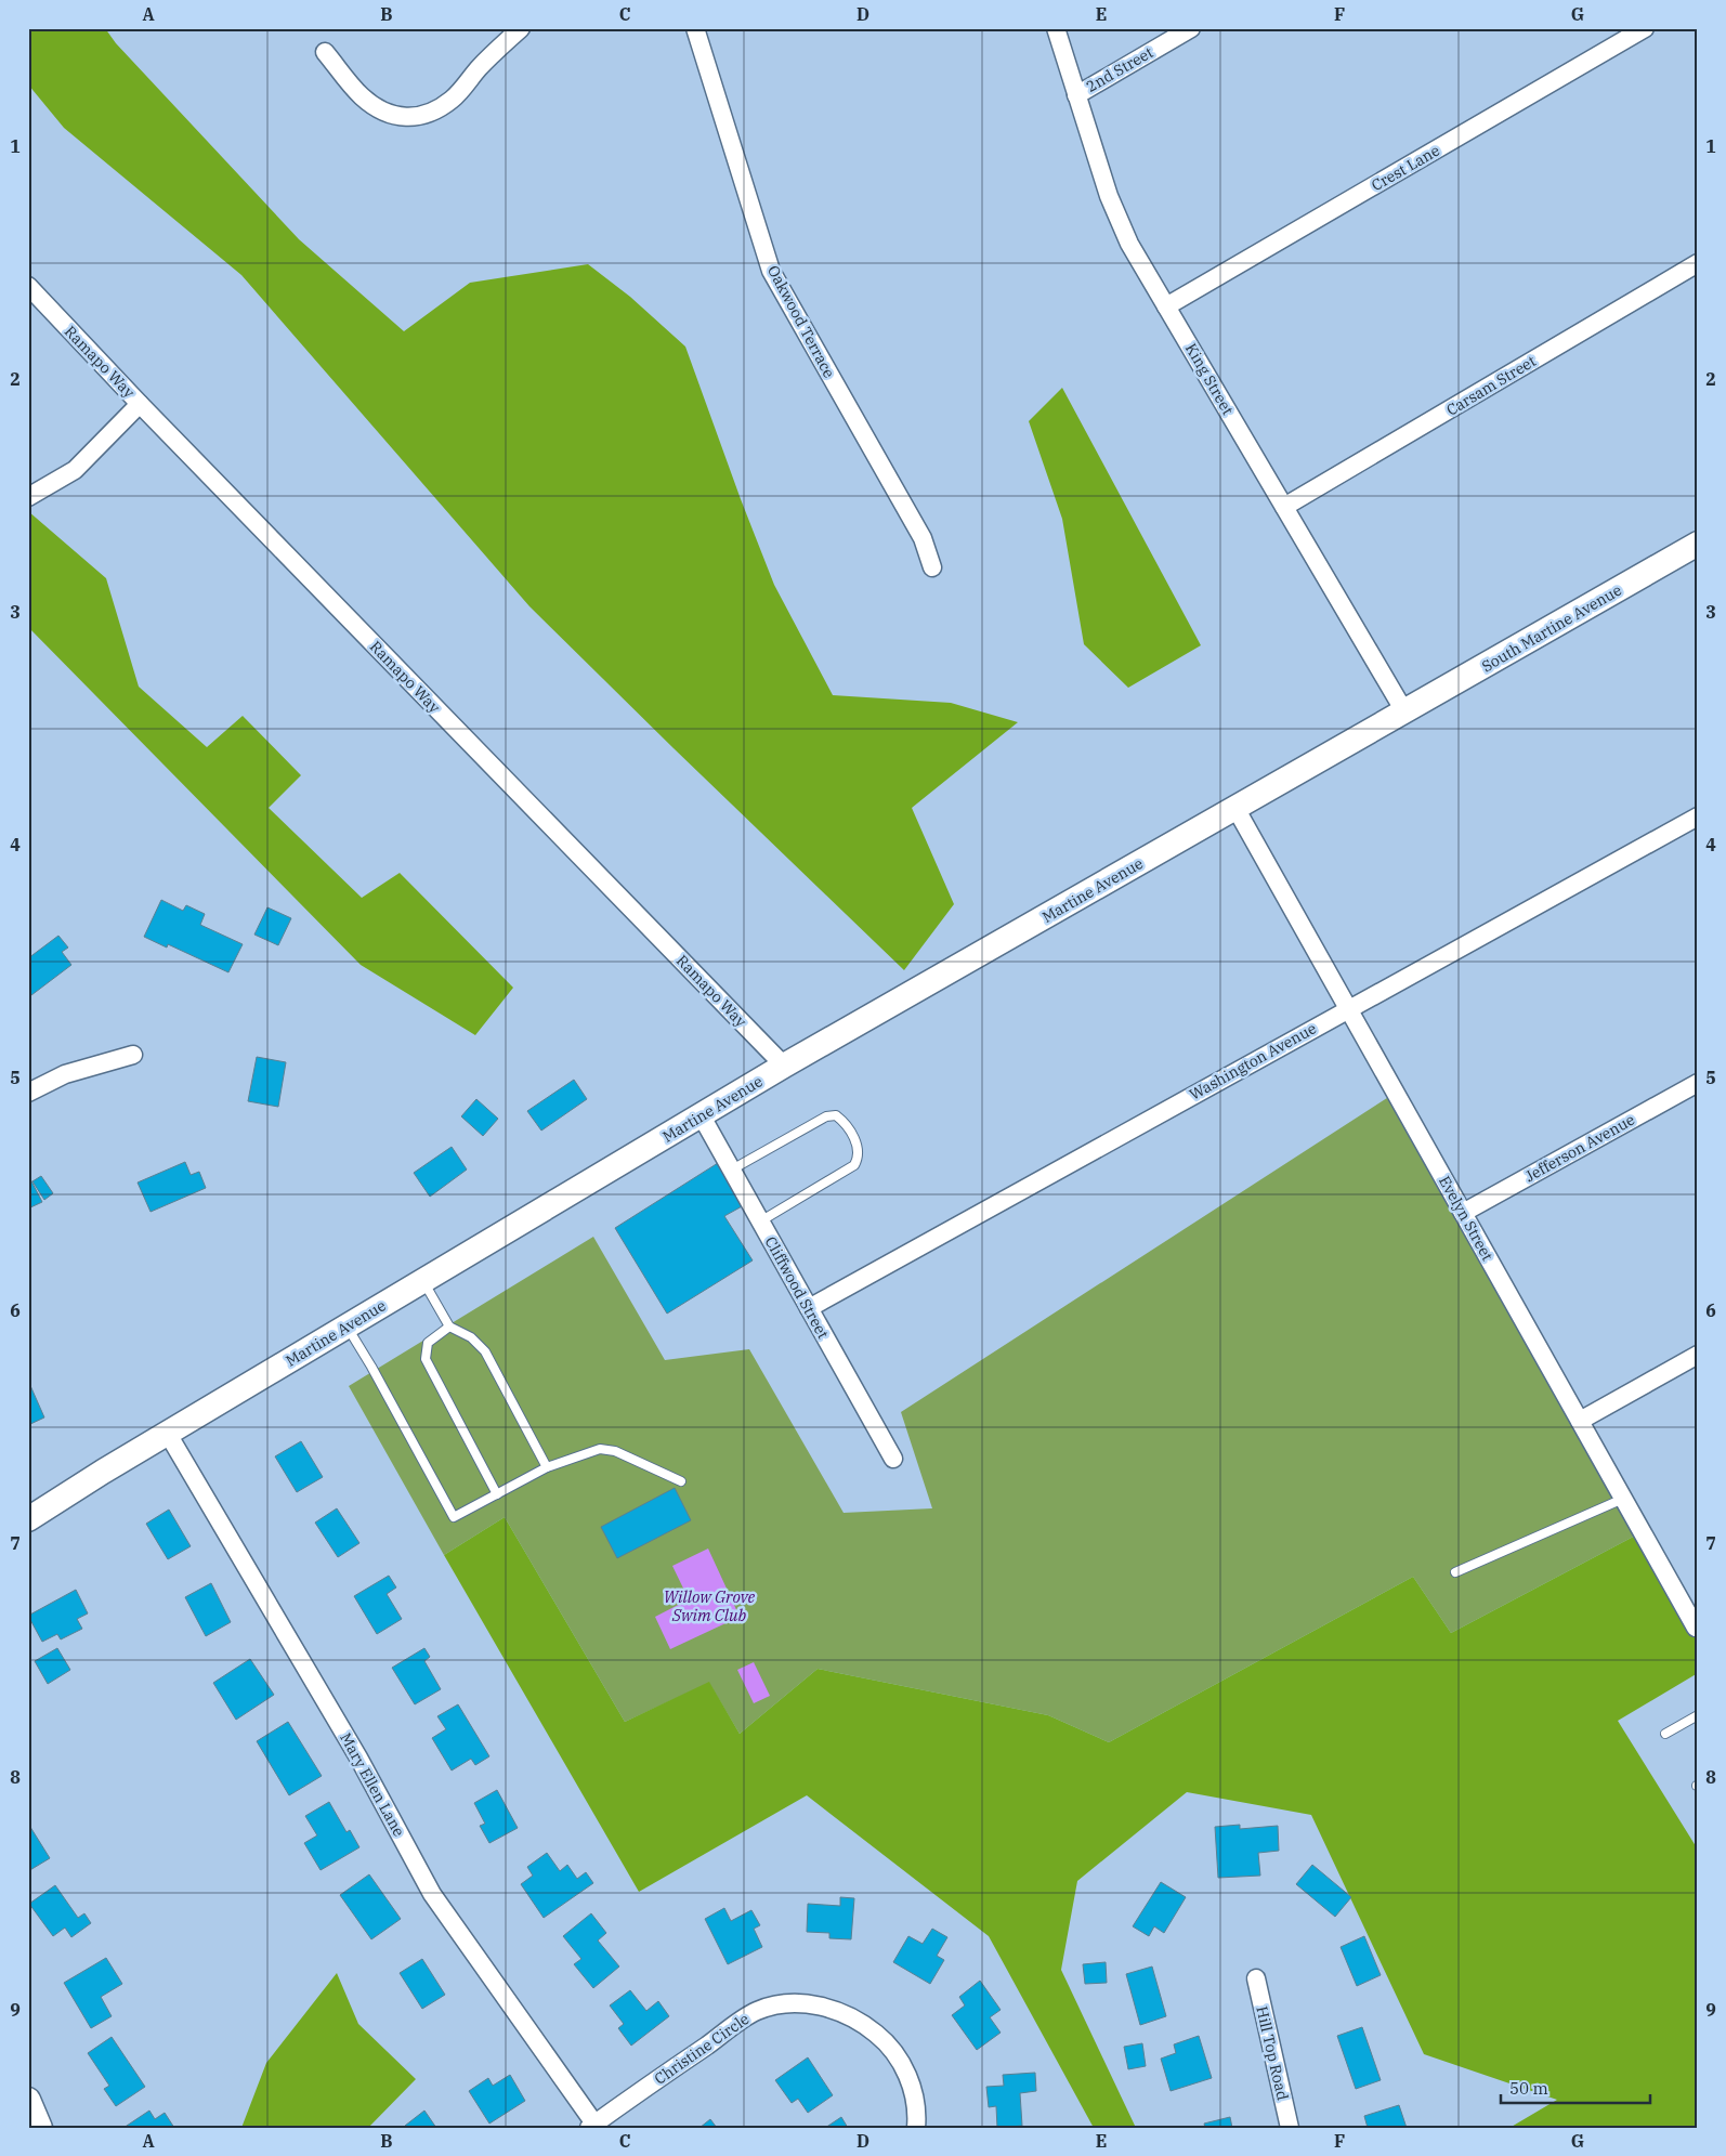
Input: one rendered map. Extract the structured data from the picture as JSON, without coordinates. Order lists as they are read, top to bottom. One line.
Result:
{"streets":{"main road":["South Martine Avenue","Martine Avenue"],"street":["2nd Street","Crest Lane","Oakwood Terrace","Ramapo Way","King Street","Carsam Street","Washington Avenue","Jefferson Avenue","Evelyn Street","Cliffwood Street","Mary Ellen Lane","Christine Circle","Hill Top Road"]},"crossings":[["2nd Street","King Street"],["Crest Lane","King Street"],["Ramapo Way","Martine Avenue"],["King Street","Carsam Street"],["King Street","South Martine Avenue"],["King Street","Martine Avenue"],["South Martine Avenue","Martine Avenue"],["Martine Avenue","Evelyn Street"],["Martine Avenue","Cliffwood Street"],["Martine Avenue","Mary Ellen Lane"],["Washington Avenue","Evelyn Street"],["Washington Avenue","Cliffwood Street"],["Jefferson Avenue","Evelyn Street"],["Mary Ellen Lane","Christine Circle"]],"water":["Willow Grove Swim Club"],"scale_bar":"50 m","grid":{"columns":["A","B","C","D","E","F","G"],"rows":["1","2","3","4","5","6","7","8","9"]}}
